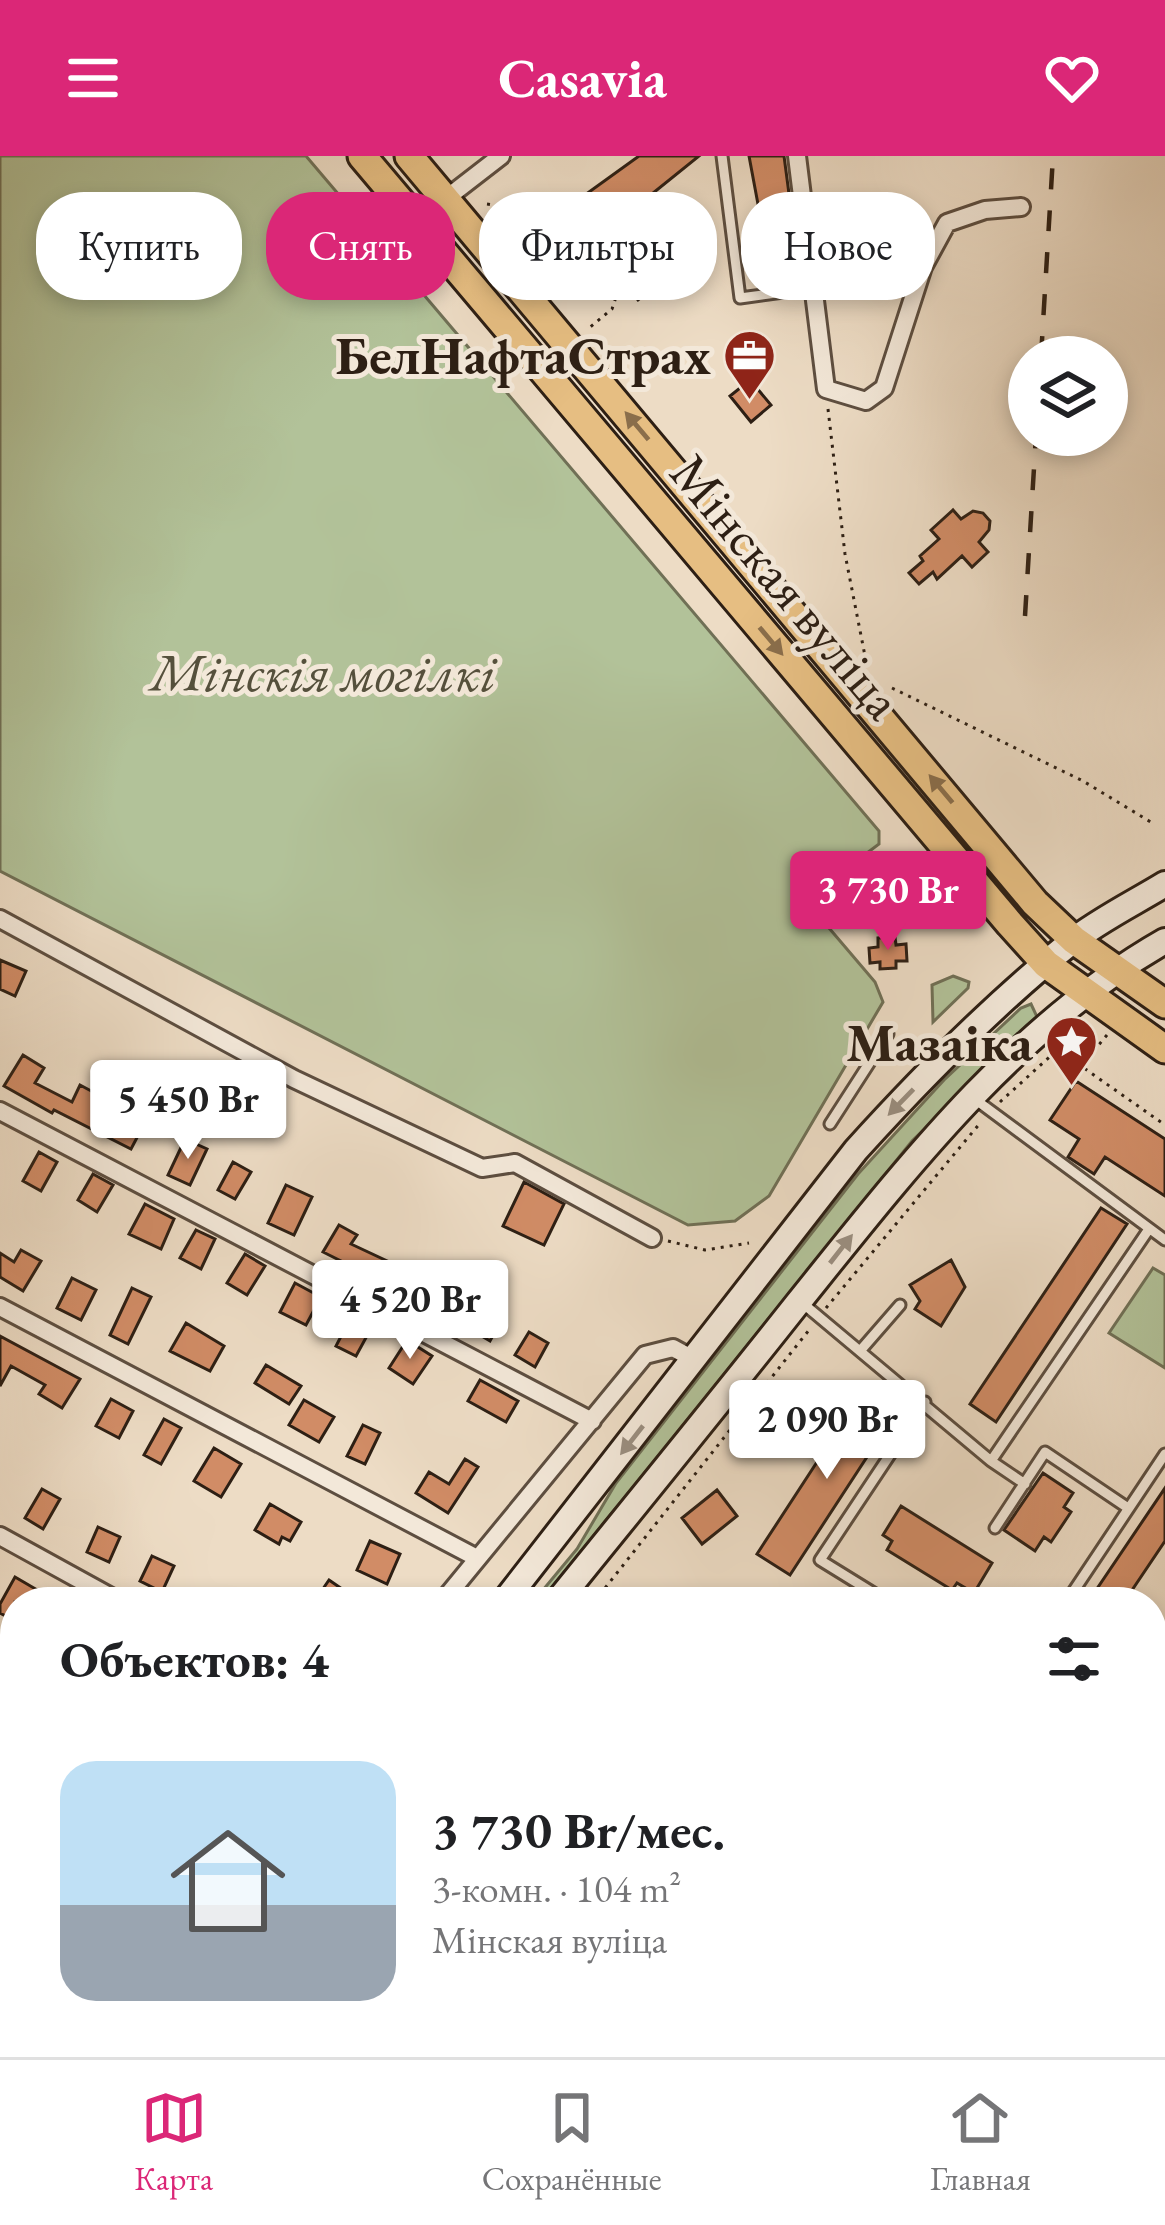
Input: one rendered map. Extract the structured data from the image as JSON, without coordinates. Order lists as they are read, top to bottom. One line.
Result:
{"streets":{"main road":["Мінская вуліца"]},"parks":["Мінскія могілкі"],"places":{"office":["БелНафтаСтрах"],"place":["Мазаіка"]},"page":{"header":"Casavia","chip":["Купить","Снять","Фильтры","Новое"],"price":["3 730 Br","5 450 Br","4 520 Br","2 090 Br"],"heading":"Объектов: 4","list":[{"name":"3 730 Br/мес.","note":"3-комн. · 104 m² · Мінская вуліца"}],"tabs":["Карта","Сохранённые","Главная"]}}
